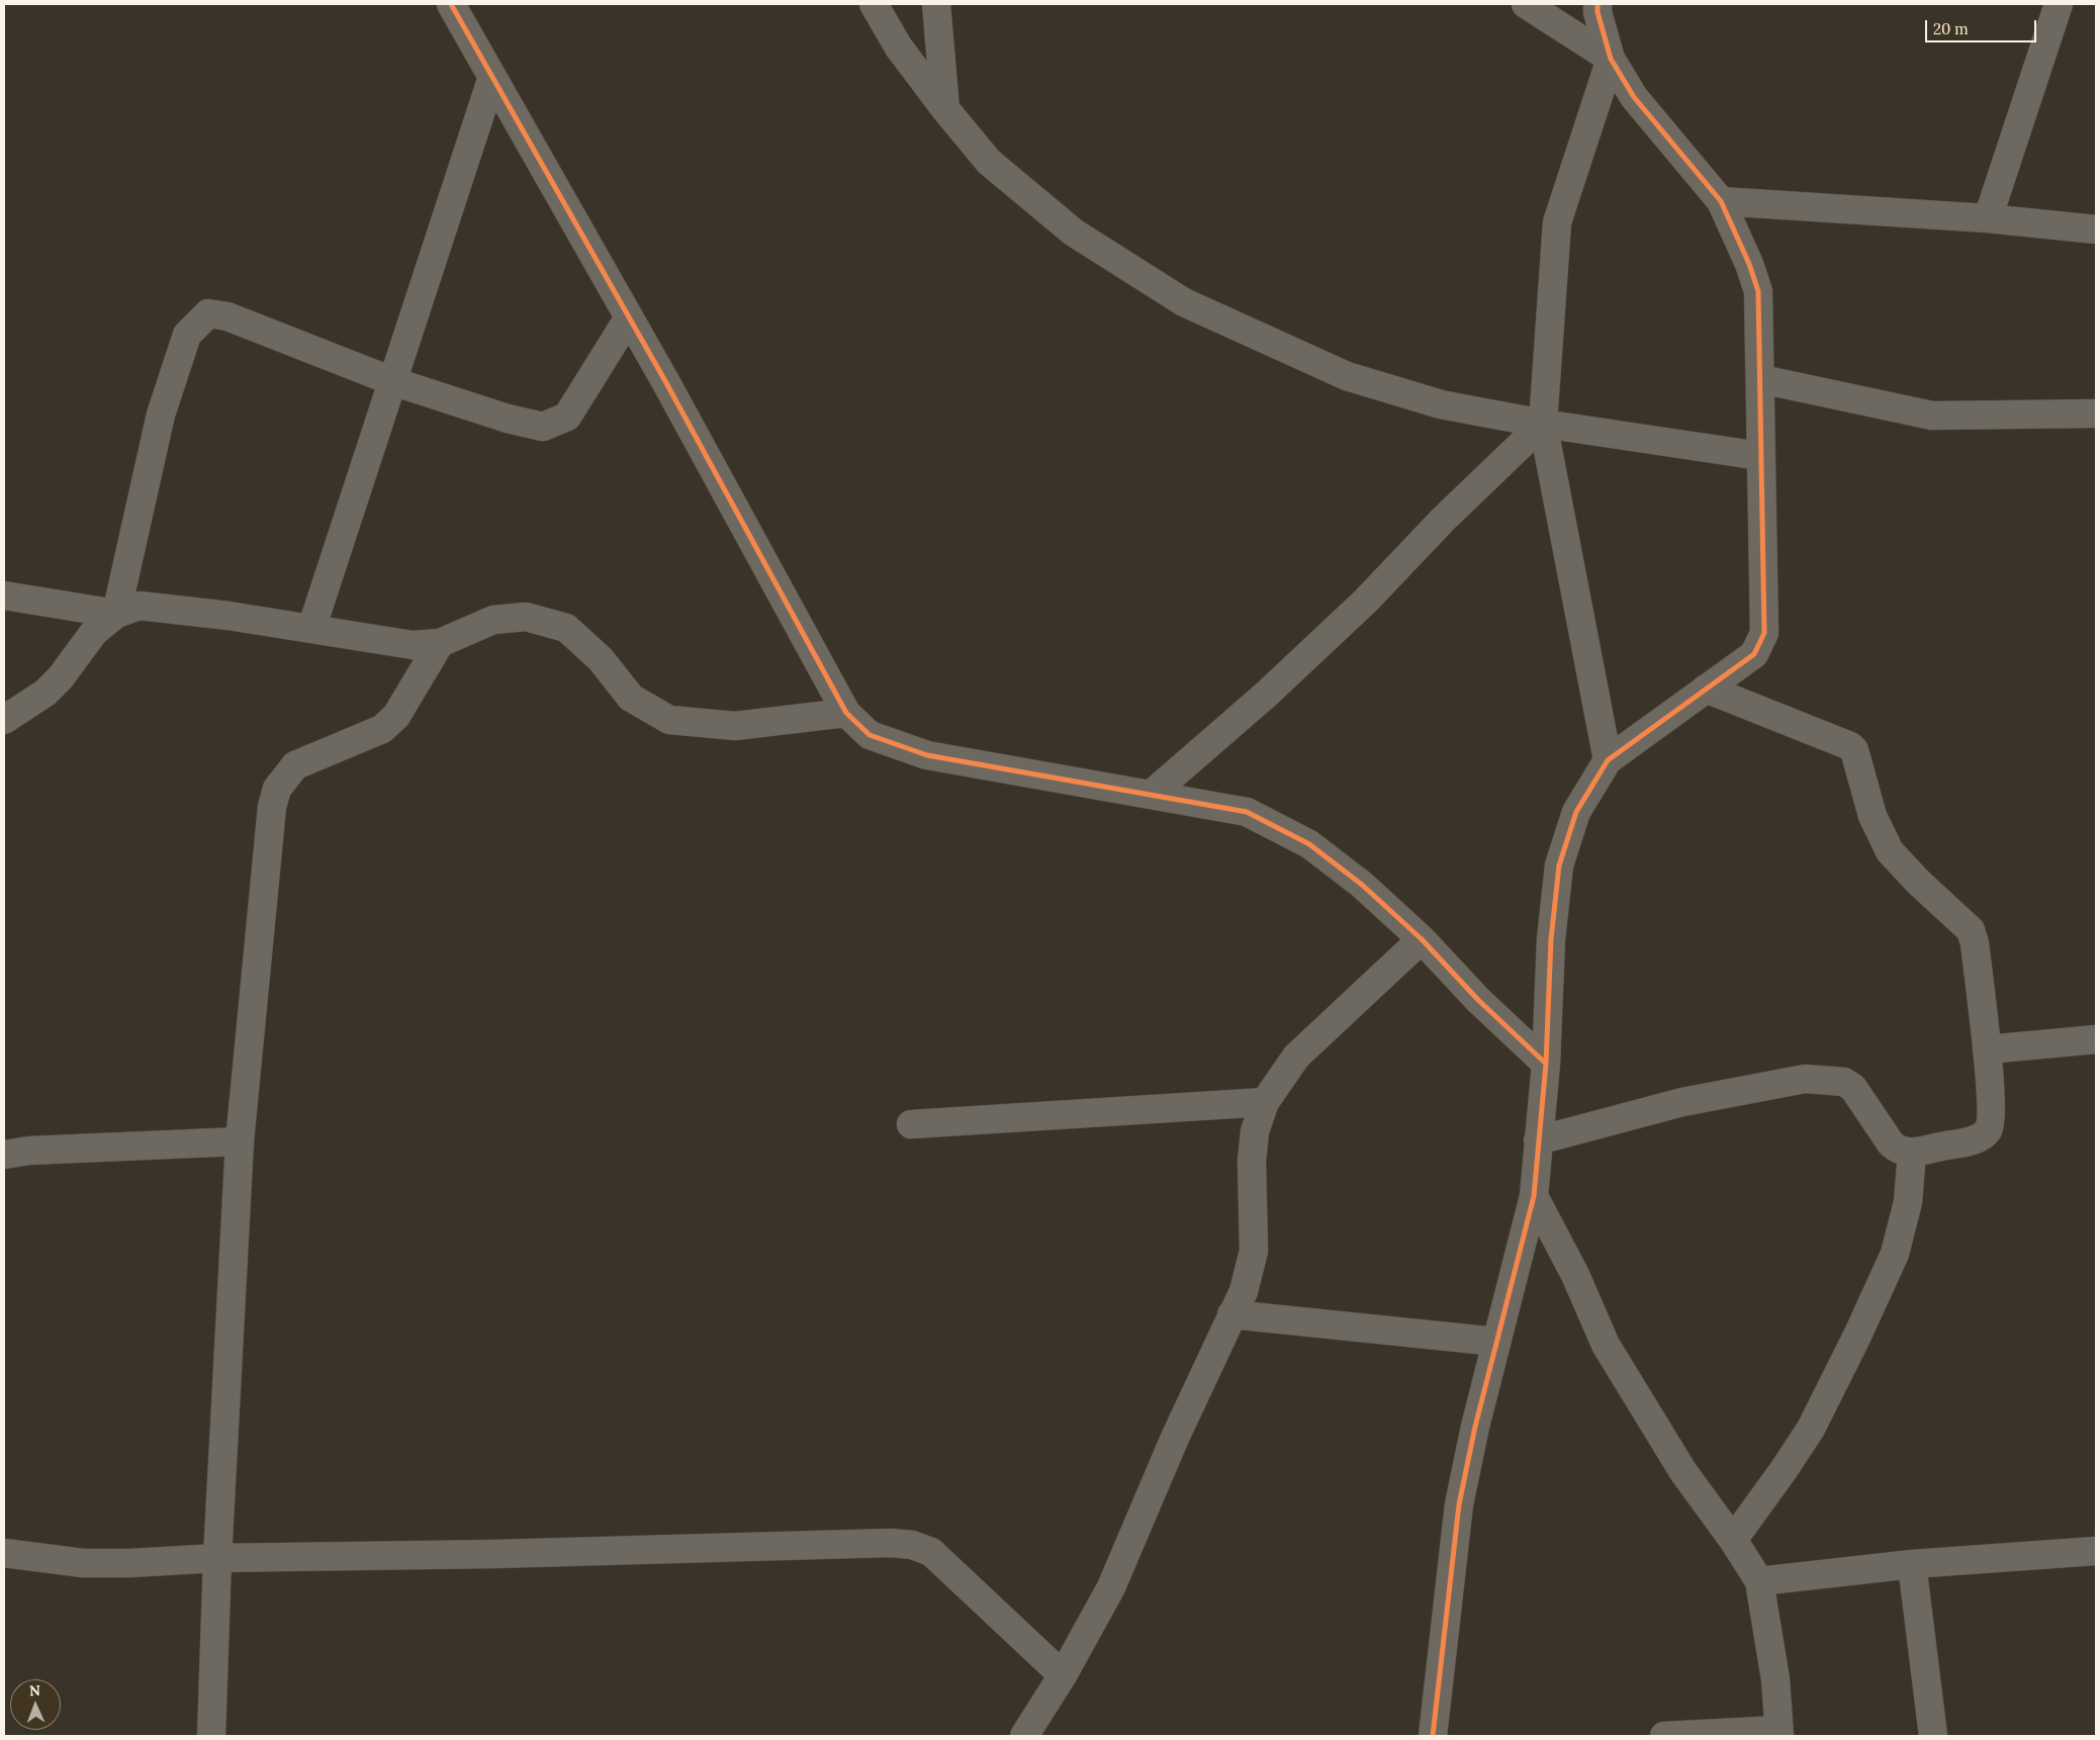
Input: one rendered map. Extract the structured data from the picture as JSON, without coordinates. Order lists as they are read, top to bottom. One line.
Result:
{"scale_bar":"20 m","north":"top"}
